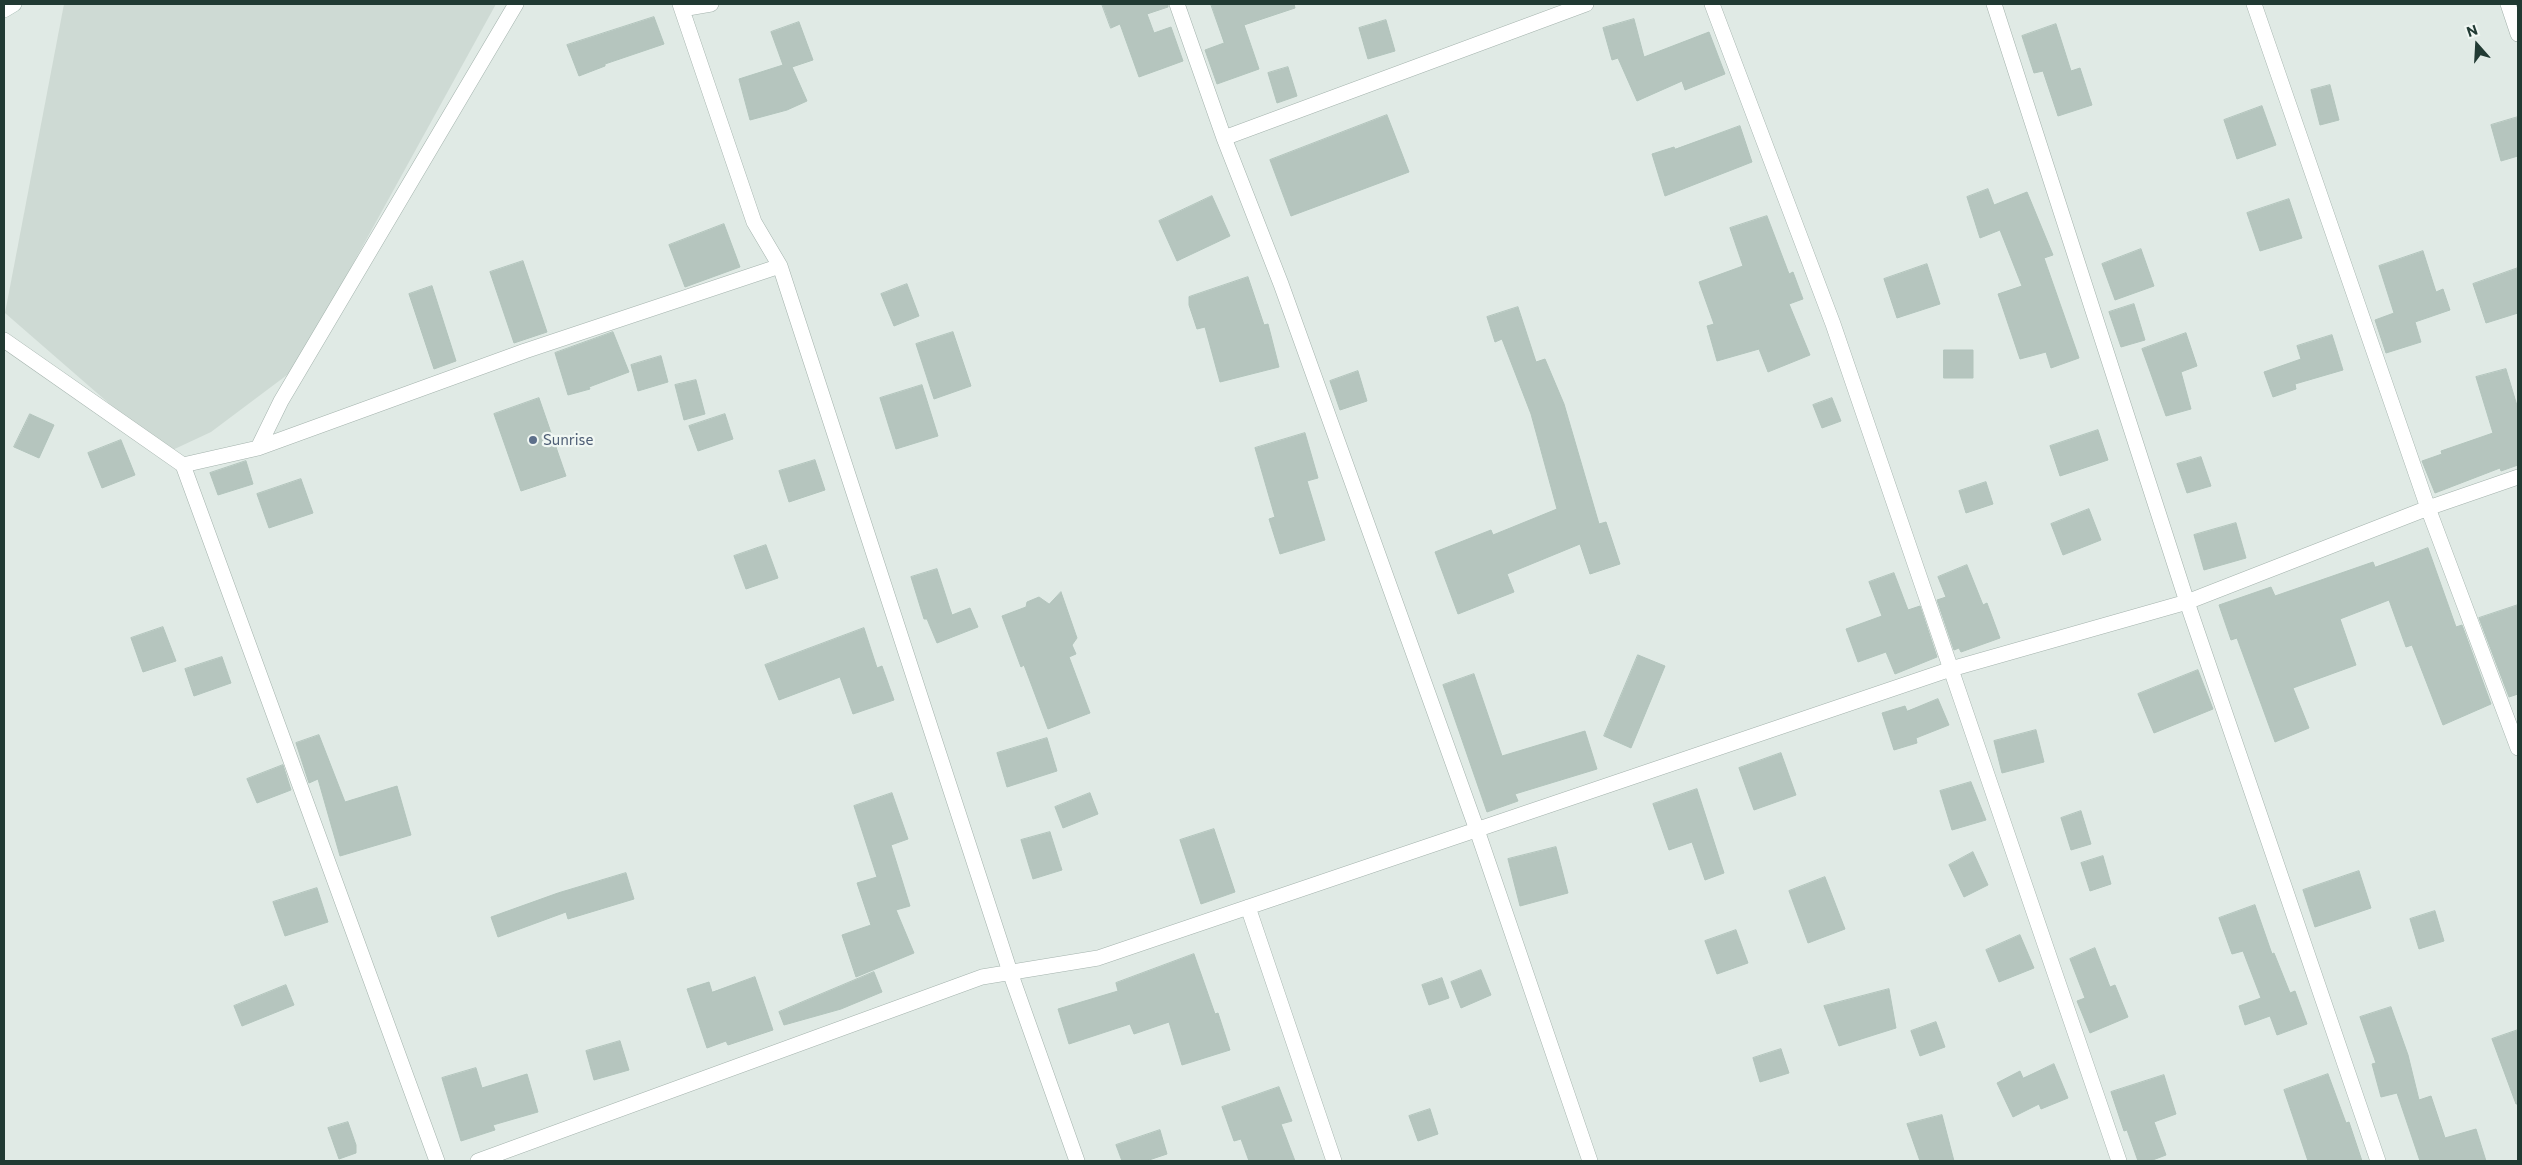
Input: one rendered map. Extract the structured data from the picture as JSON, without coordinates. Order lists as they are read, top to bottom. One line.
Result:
{"places":["Sunrise"],"north":"top"}
